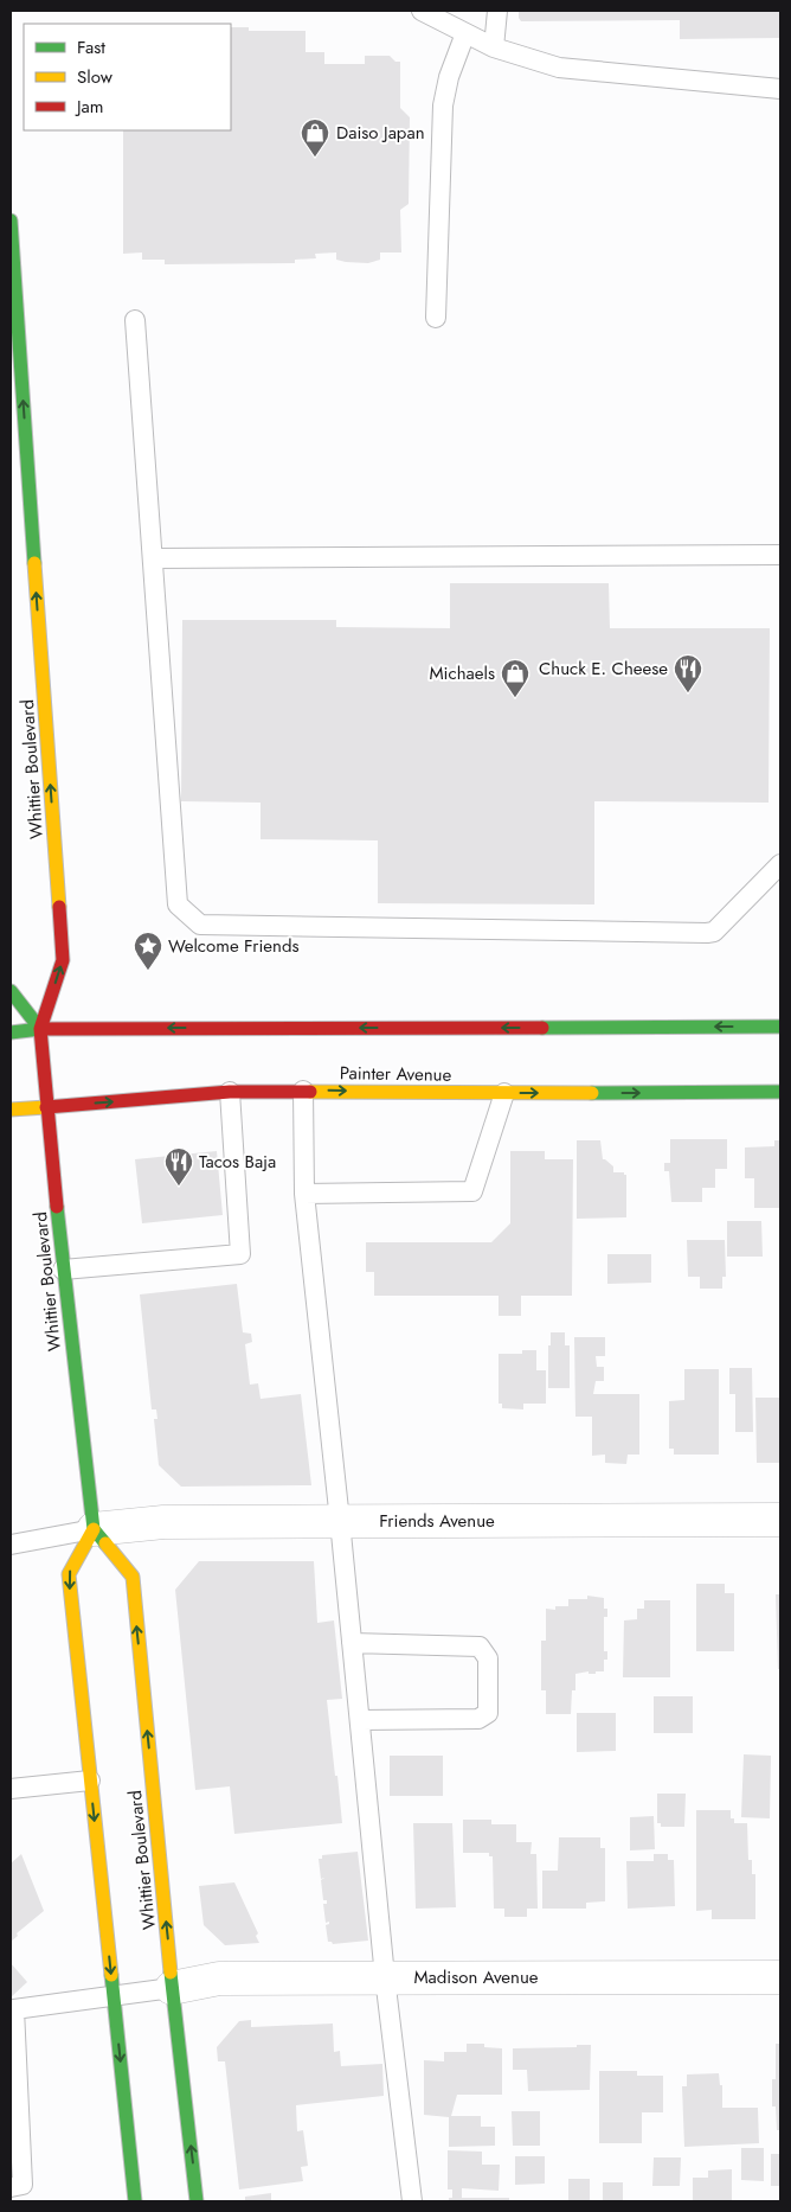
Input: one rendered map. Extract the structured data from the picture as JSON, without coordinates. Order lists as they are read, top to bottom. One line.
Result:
{"streets":{"main road":["Whittier Boulevard","Painter Avenue"],"street":["Friends Avenue","Madison Avenue"]},"crossings":[["Whittier Boulevard","Painter Avenue"],["Whittier Boulevard","Friends Avenue"],["Whittier Boulevard","Madison Avenue"]],"places":{"shop":["Daiso Japan","Michaels"],"restaurant":["Chuck E. Cheese","Tacos Baja"],"place":["Welcome Friends"]},"legend":["Fast","Slow","Jam"]}
